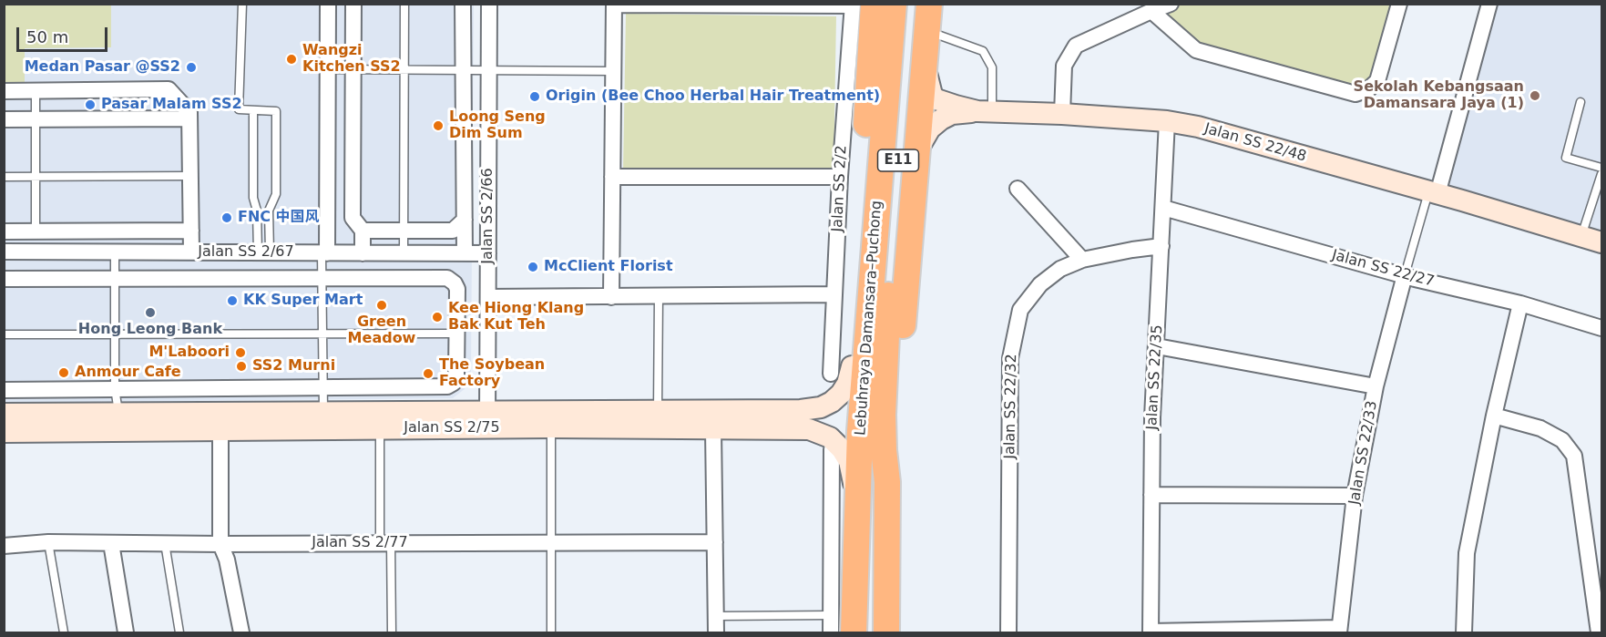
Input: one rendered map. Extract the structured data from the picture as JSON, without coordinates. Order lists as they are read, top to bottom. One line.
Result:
{"streets":{"highway":["E11","Lebuhraya Damansara–Puchong"],"street":["Jalan SS 22/48","Jalan SS 2/2","Jalan SS 2/66","Jalan SS 2/67","Jalan SS 22/27","Jalan SS 22/35","Jalan SS 22/32","Jalan SS 2/75","Jalan SS 22/33","Jalan SS 2/77"]},"crossings":[["Jalan SS 22/48","Jalan SS 22/35"],["Jalan SS 2/2","Jalan SS 2/75"],["Jalan SS 2/66","Jalan SS 2/67"],["Jalan SS 2/66","Jalan SS 2/75"],["Jalan SS 22/27","Jalan SS 22/35"],["Jalan SS 22/27","Jalan SS 22/33"],["Lebuhraya Damansara–Puchong","Jalan SS 2/75"],["Jalan SS 22/35","Jalan SS 22/32"]],"places":["Wangzi Kitchen SS2","Medan Pasar @SS2","Sekolah Kebangsaan Damansara Jaya (1)","Origin (Bee Choo Herbal Hair Treatment)","Pasar Malam SS2","Loong Seng Dim Sum","FNC 中国风","McClient Florist","KK Super Mart","Green Meadow","Hong Leong Bank","Kee Hiong Klang Bak Kut Teh","M'Laboori","SS2 Murni","Anmour Cafe","The Soybean Factory"],"scale_bar":"50 m"}
